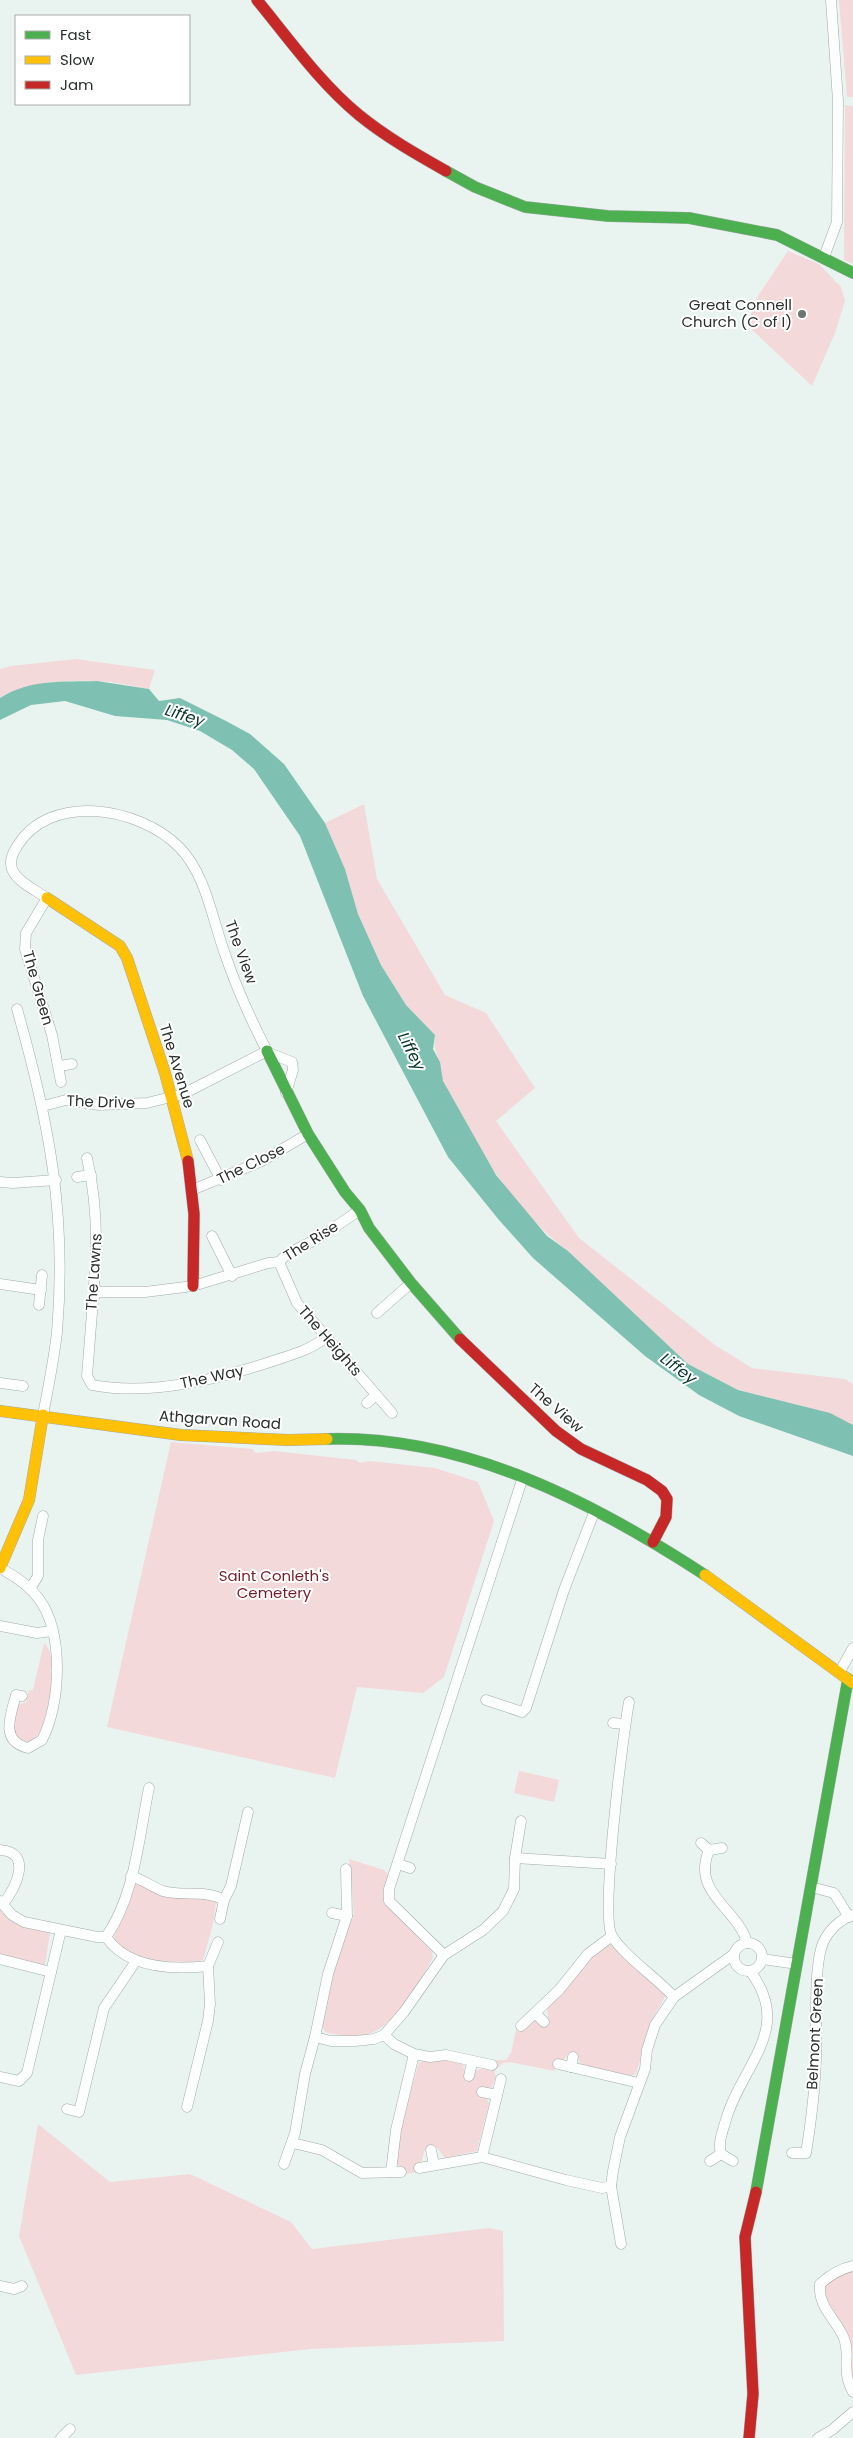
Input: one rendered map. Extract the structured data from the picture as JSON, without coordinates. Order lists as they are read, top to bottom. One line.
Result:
{"streets":{"street":["The View","The Green","The Avenue","The Drive","The Close","The Rise","The Lawns","The Heights","The Way","Athgarvan Road","Belmont Green"]},"crossings":[["The View","The Green"],["The View","The Avenue"],["The View","The Drive"],["The View","The Close"],["The View","The Rise"],["The View","Athgarvan Road"],["The Green","The Avenue"],["The Avenue","The Drive"],["The Avenue","The Close"],["The Avenue","The Rise"],["The Rise","The Lawns"],["The Rise","The Heights"],["The Lawns","The Way"],["The Heights","The Way"]],"water":["Liffey"],"parks":["Saint Conleth's Cemetery"],"places":["Great Connell Church (C of I)"],"legend":["Fast","Slow","Jam"]}
